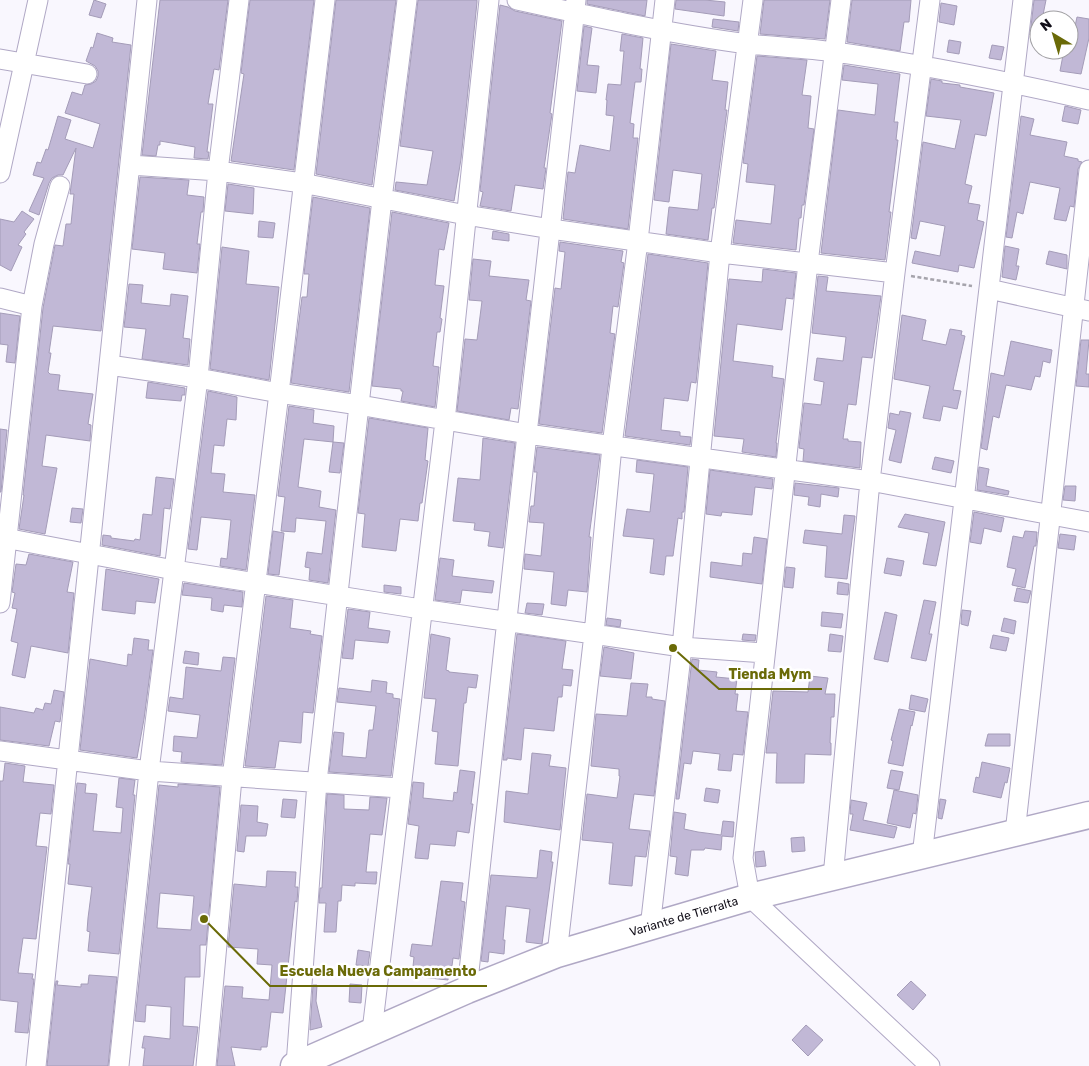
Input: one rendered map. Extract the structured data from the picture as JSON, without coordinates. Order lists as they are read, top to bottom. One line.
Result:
{"streets":{"main road":["Variante de Tierralta"]},"places":["Tienda Mym","Escuela Nueva Campamento"],"north":"top left"}
